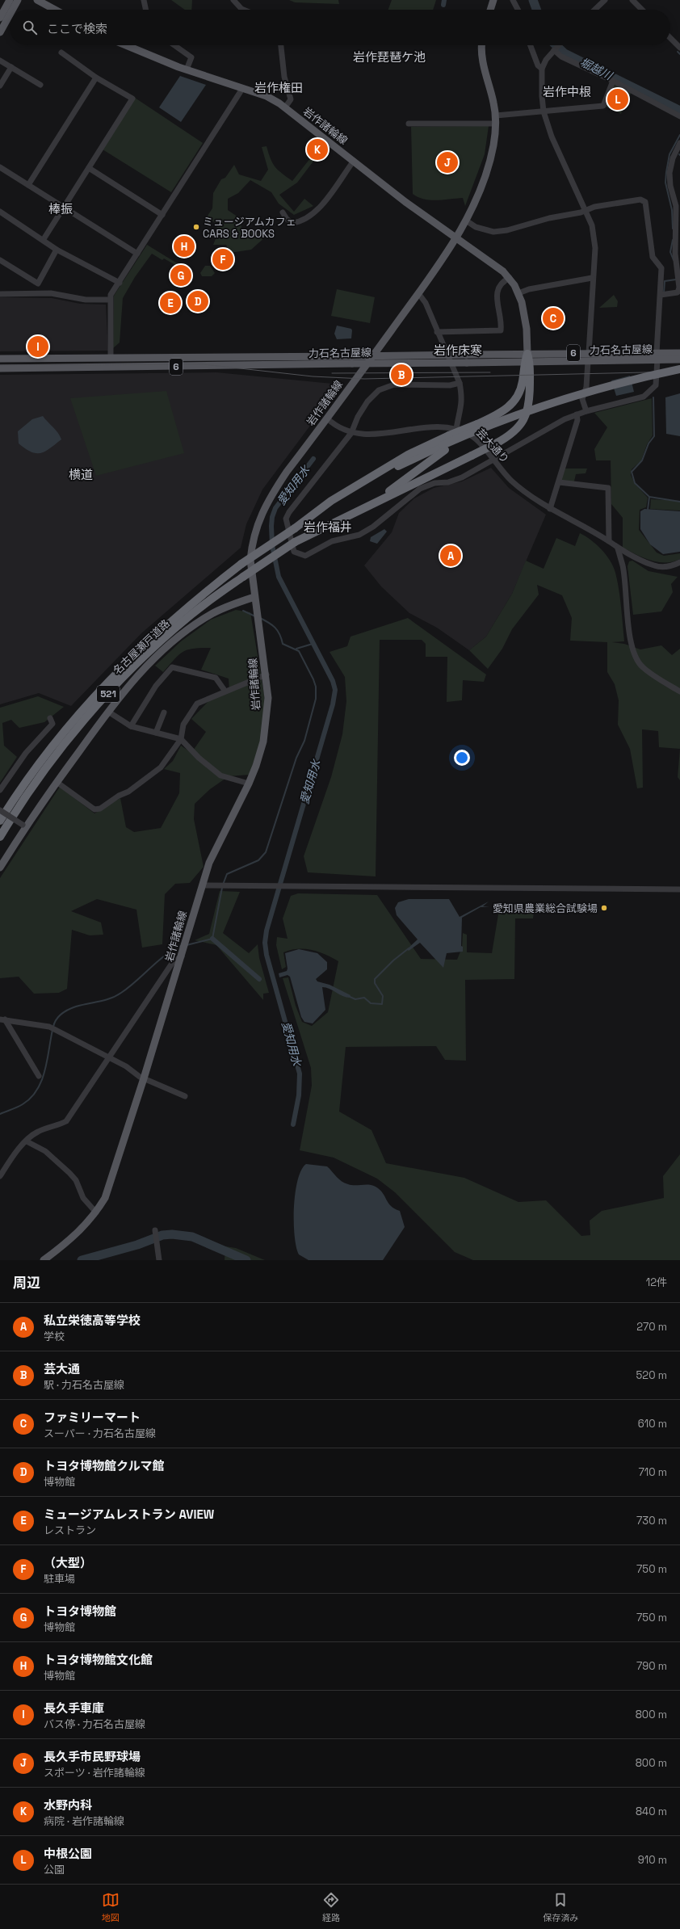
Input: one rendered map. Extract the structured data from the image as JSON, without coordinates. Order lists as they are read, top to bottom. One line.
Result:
{"streets":{"highway":["名古屋瀬戸道路","521"],"main road":["岩作諸輪線","力石名古屋線","6"],"street":["芸大通り"]},"districts":["岩作琵琶ケ池","岩作権田","岩作中根","棒振","岩作床寒","横道","岩作福井"],"water":["堀越川","愛知用水"],"places":["ミュージアムカフェ CARS & BOOKS","愛知県農業総合試験場"],"page":{"search":"ここで検索","pins":["L","K","J","H","F","G","D","E","C","I","B","A"],"heading":["周辺","12件"],"list":[{"mark":"A","name":"私立栄徳高等学校","note":"学校","value":"270 m"},{"mark":"B","name":"芸大通","note":"駅 · 力石名古屋線","value":"520 m"},{"mark":"C","name":"ファミリーマート","note":"スーパー · 力石名古屋線","value":"610 m"},{"mark":"D","name":"トヨタ博物館クルマ館","note":"博物館","value":"710 m"},{"mark":"E","name":"ミュージアムレストラン AVIEW","note":"レストラン","value":"730 m"},{"mark":"F","name":"（大型）","note":"駐車場","value":"750 m"},{"mark":"G","name":"トヨタ博物館","note":"博物館","value":"750 m"},{"mark":"H","name":"トヨタ博物館文化館","note":"博物館","value":"790 m"},{"mark":"I","name":"長久手車庫","note":"バス停 · 力石名古屋線","value":"800 m"},{"mark":"J","name":"長久手市民野球場","note":"スポーツ · 岩作諸輪線","value":"800 m"},{"mark":"K","name":"水野内科","note":"病院 · 岩作諸輪線","value":"840 m"},{"mark":"L","name":"中根公園","note":"公園","value":"910 m"}],"nav":["地図","経路","保存済み"]}}
